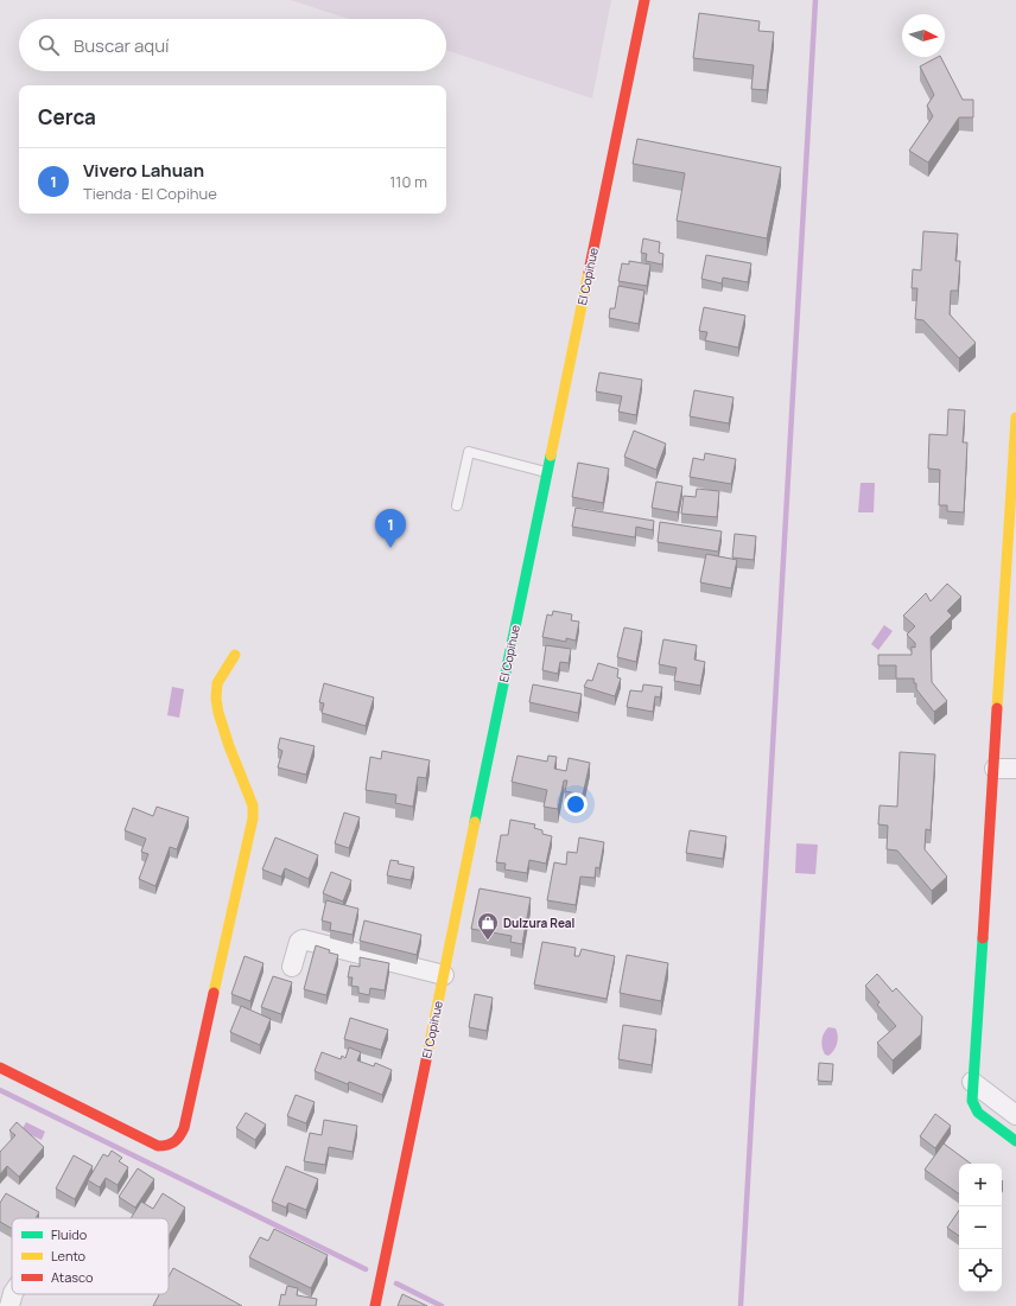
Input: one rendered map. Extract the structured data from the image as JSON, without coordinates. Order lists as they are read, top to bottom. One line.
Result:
{"streets":{"street":["El Copihue"]},"places":{"shop":["Dulzura Real"]},"legend":["Fluido","Lento","Atasco"],"north":"right","page":{"search":"Buscar aquí","heading":"Cerca","list":[{"mark":"1","name":"Vivero Lahuan","note":"Tienda · El Copihue","value":"110 m"}],"pins":"1","map_buttons":["+","−"]}}
